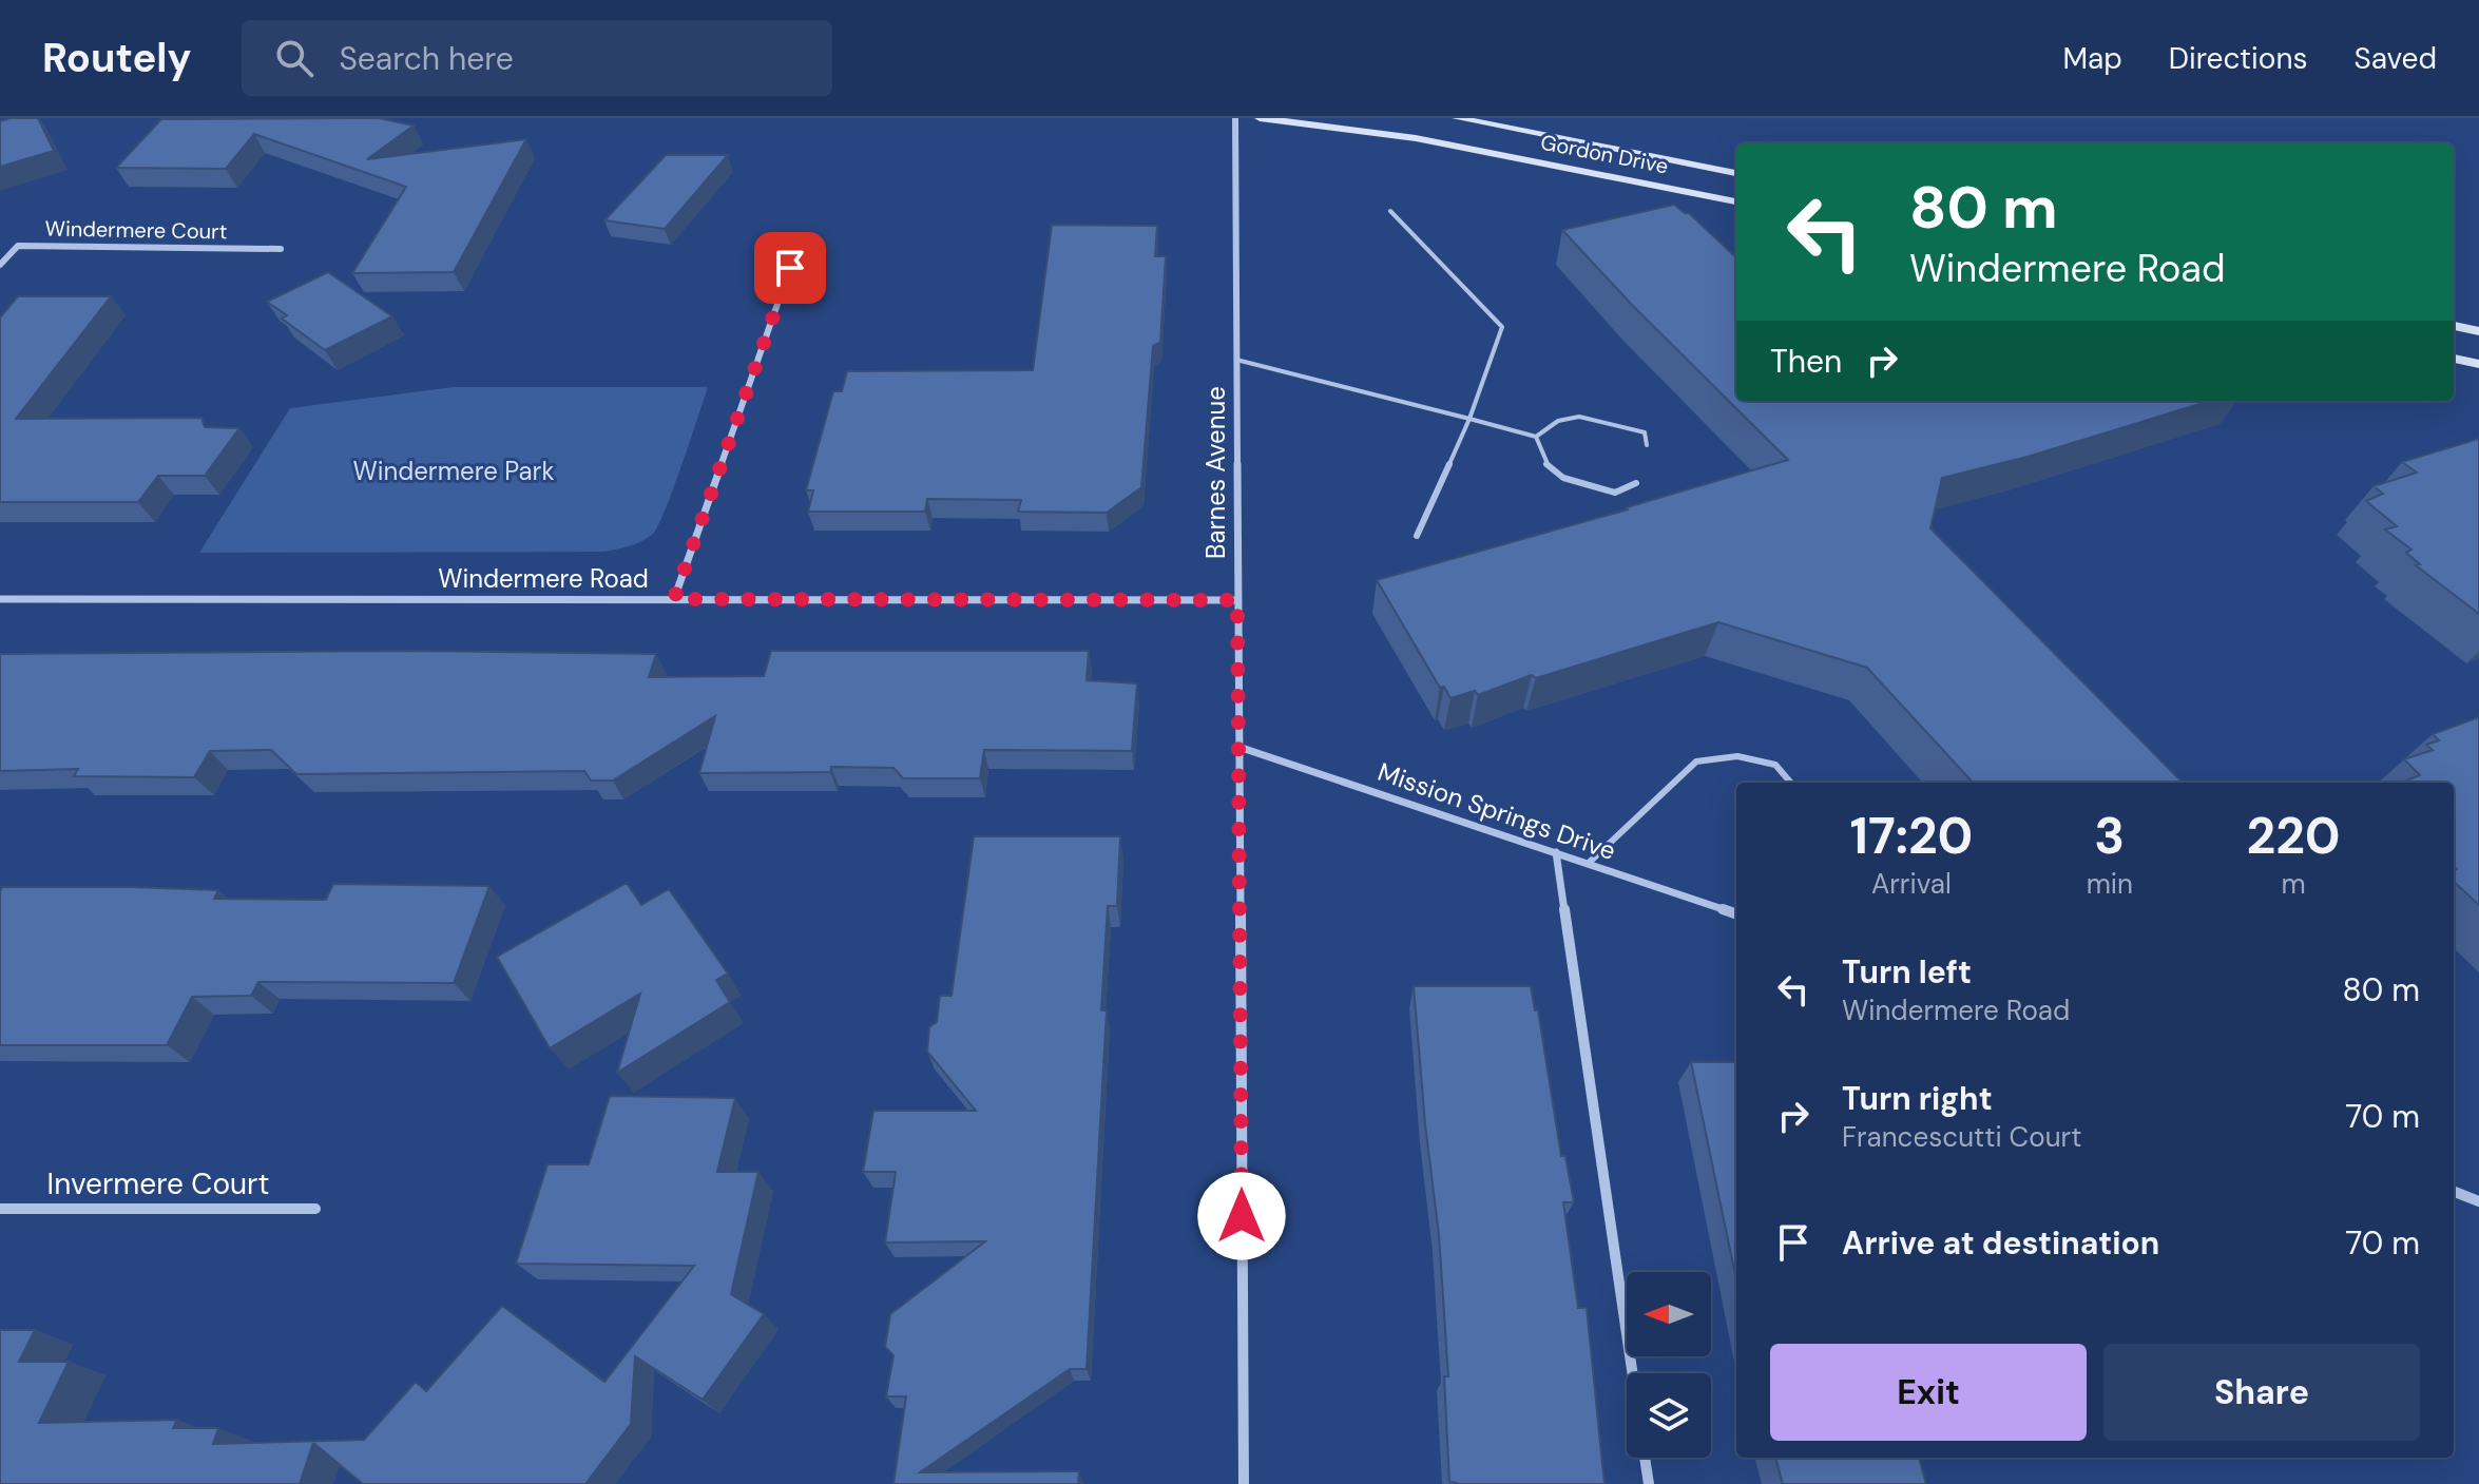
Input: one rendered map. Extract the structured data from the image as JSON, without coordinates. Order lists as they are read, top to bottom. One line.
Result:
{"streets":{"main road":["Gordon Drive"],"street":["Windermere Court","Barnes Avenue","Windermere Road","Mission Springs Drive","Invermere Court"]},"crossings":[["Barnes Avenue","Windermere Road"],["Barnes Avenue","Mission Springs Drive"]],"parks":["Windermere Park"],"north":"left","page":{"header":"Routely","search":"Search here","nav":["Map","Directions","Saved"],"turn":["80 m","Windermere Road"],"then":"Then","eta":["17:20","Arrival","3","min","220","m"],"list":[{"name":"Turn left","note":"Windermere Road","value":"80 m"},{"name":"Turn right","note":"Francescutti Court","value":"70 m"},{"name":"Arrive at destination","value":"70 m"}],"buttons":["Exit","Share"]}}
